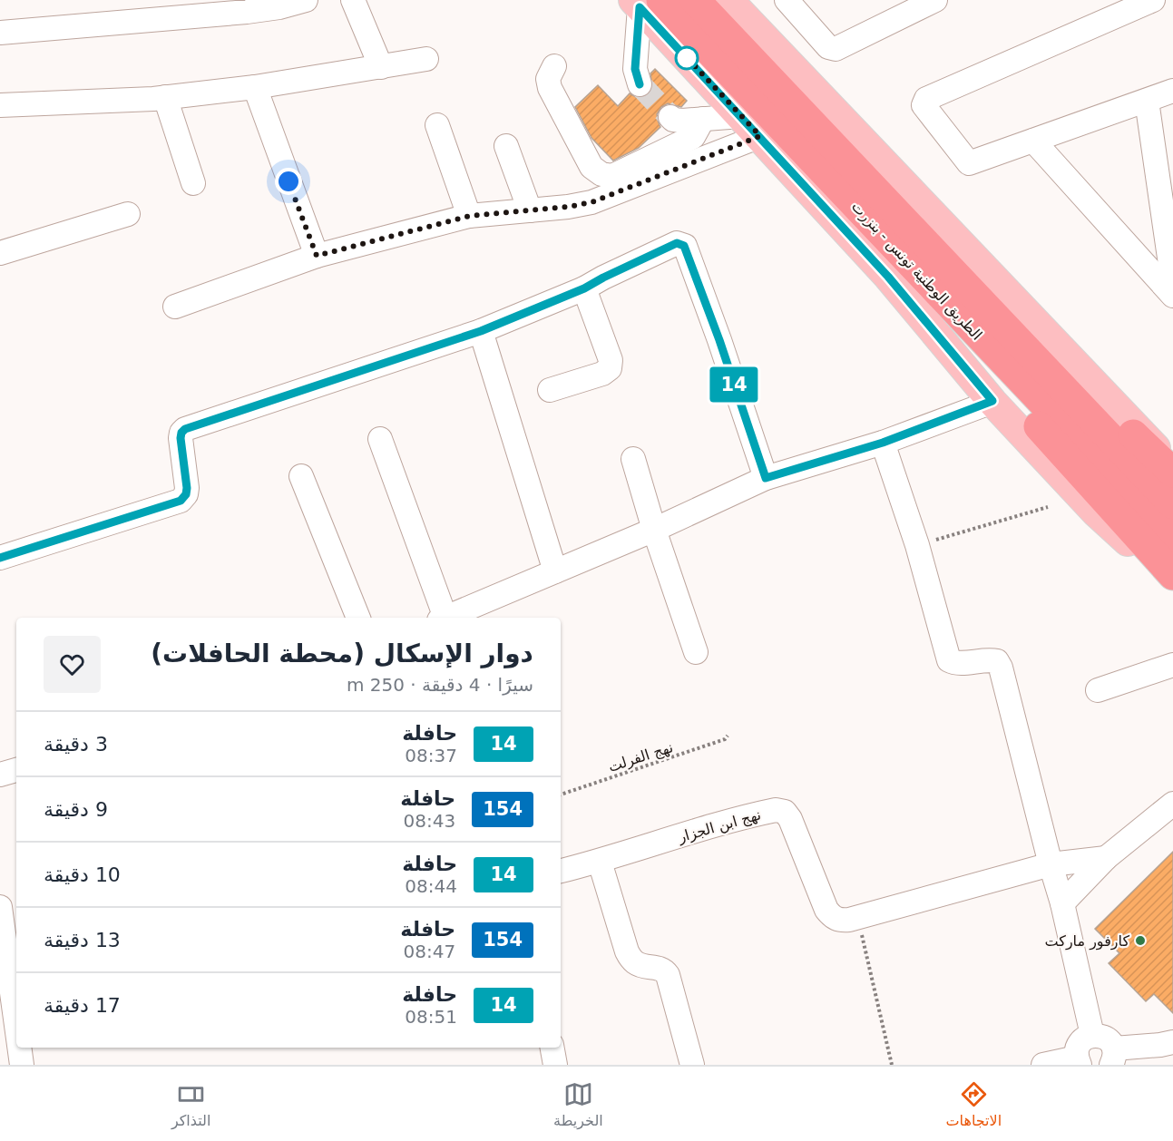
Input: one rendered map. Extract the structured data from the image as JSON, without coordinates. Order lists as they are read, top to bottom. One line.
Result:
{"streets":{"highway":["الطريق الوطنية تونس - بنزرت"],"street":["نهج ابن الجزار"],"path":["نهج الفرلت"]},"places":["كارفور ماركت"],"lines":["bus line 14"],"page":{"on_map":"14","heading":["دوار الإسكال (محطة الحافلات)","سيرًا · 4 دقيقة · 250 m"],"list":[{"mark":"14","name":"حافلة","note":"08:37","value":"3 دقيقة"},{"mark":"154","name":"حافلة","note":"08:43","value":"9 دقيقة"},{"mark":"14","name":"حافلة","note":"08:44","value":"10 دقيقة"},{"mark":"154","name":"حافلة","note":"08:47","value":"13 دقيقة"},{"mark":"14","name":"حافلة","note":"08:51","value":"17 دقيقة"}],"tabs":["الاتجاهات","الخريطة","التذاكر"]}}
